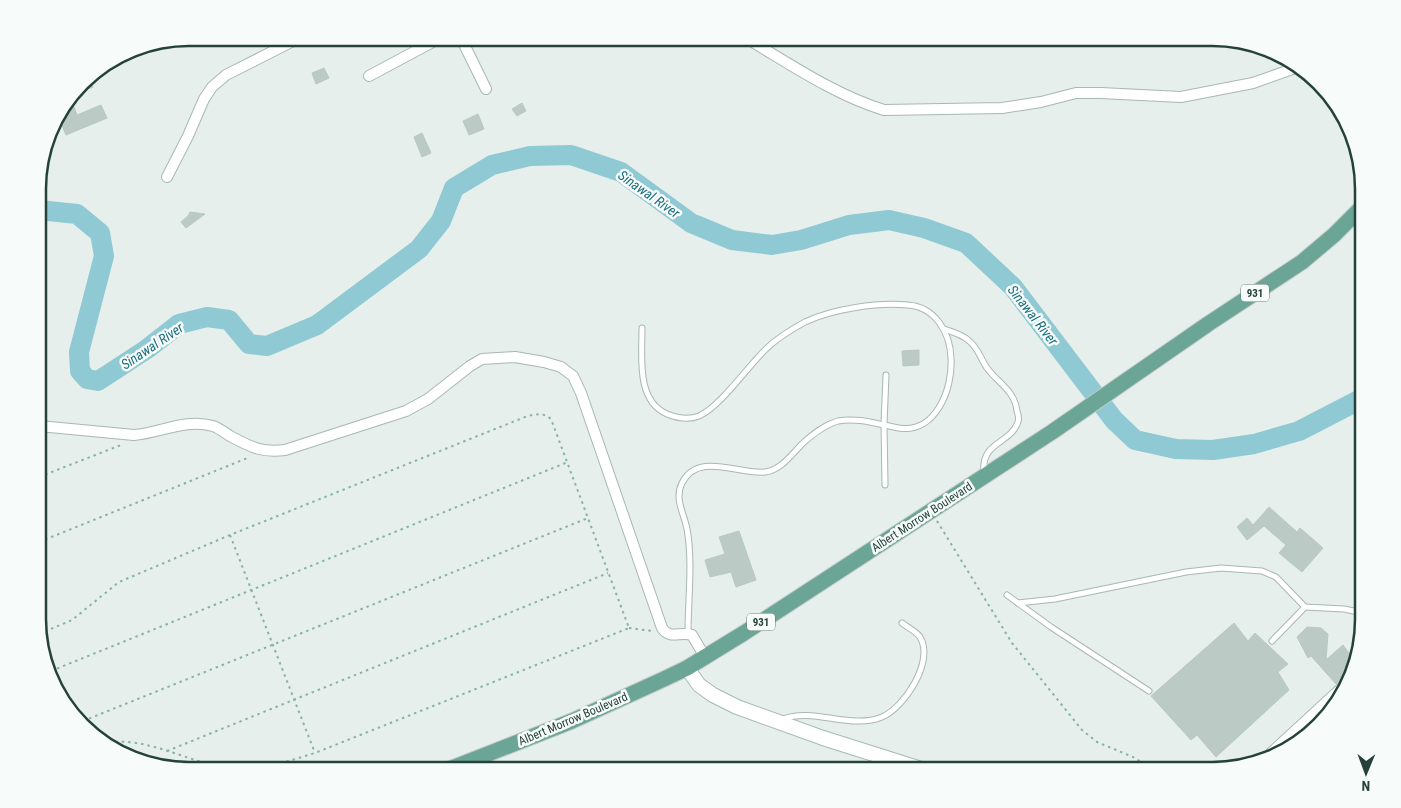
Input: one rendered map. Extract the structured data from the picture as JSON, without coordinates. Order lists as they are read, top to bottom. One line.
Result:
{"streets":{"main road":["931","Albert Morrow Boulevard"]},"water":["Sinawal River"],"north":"bottom"}
